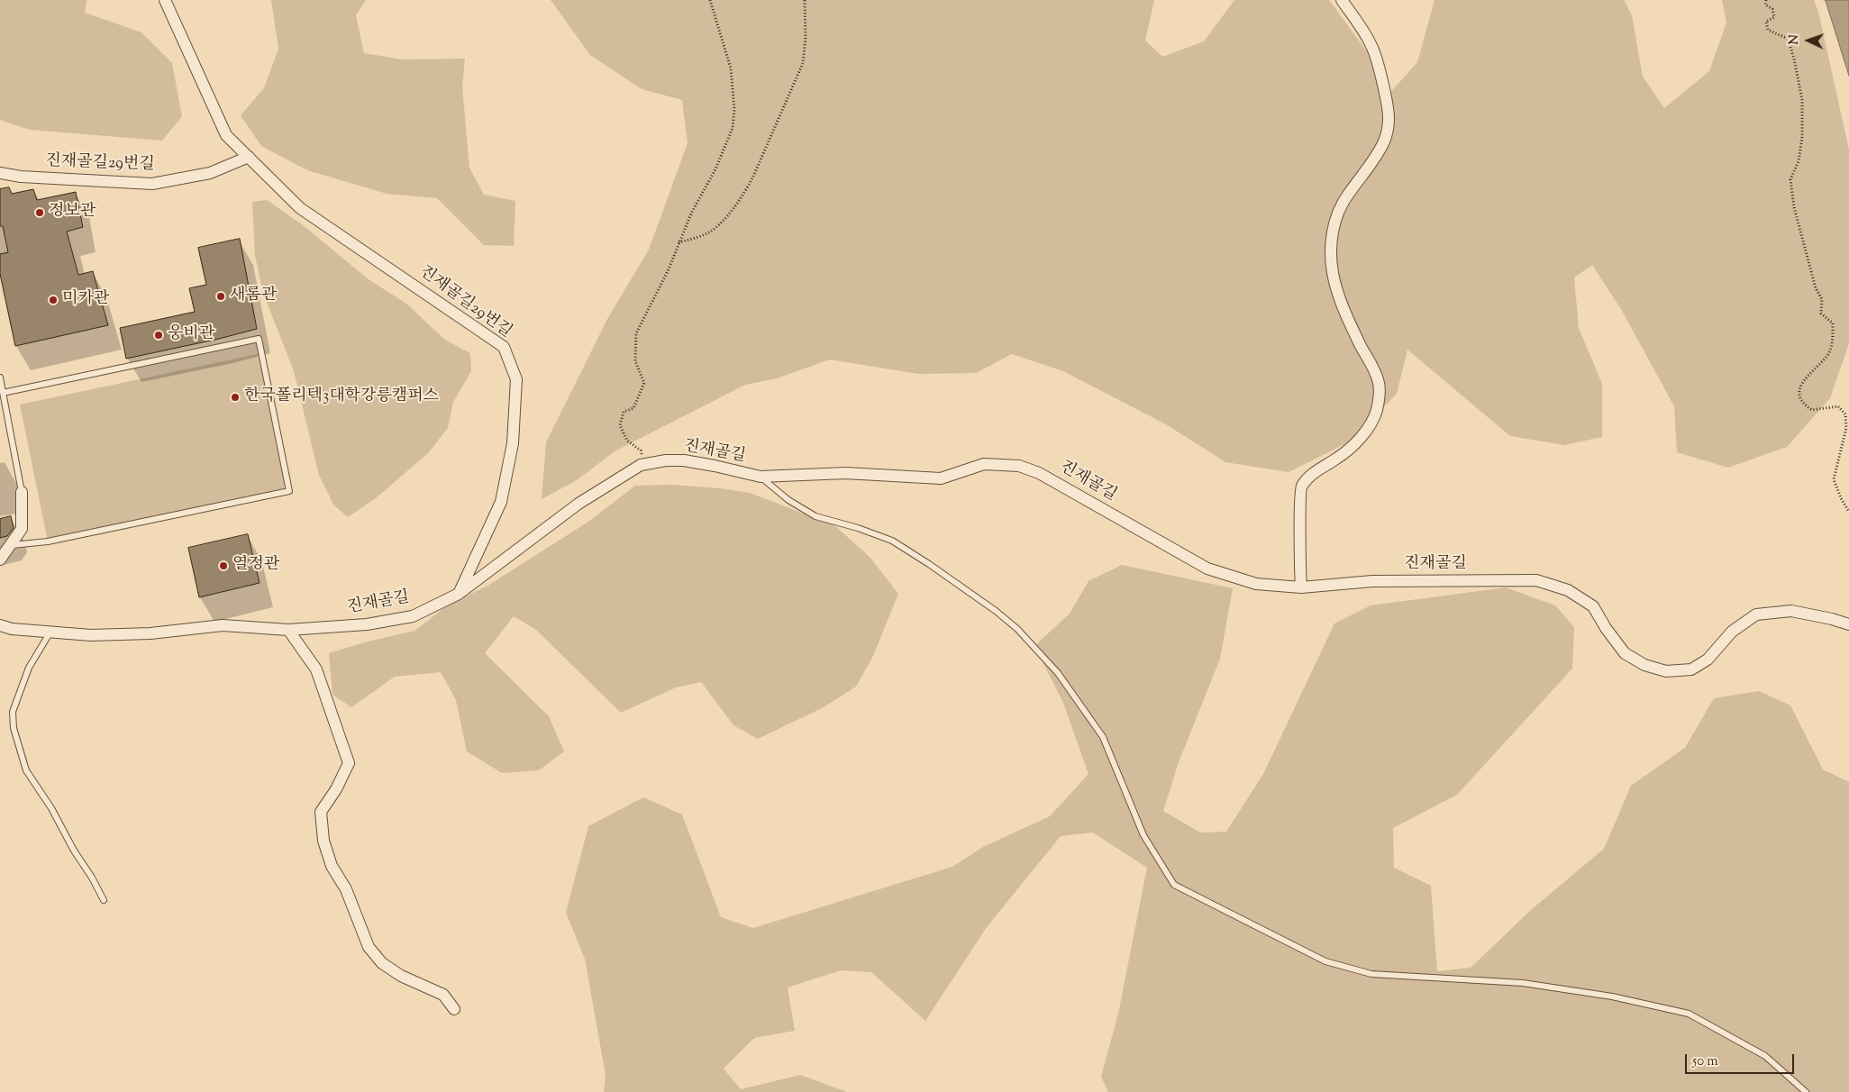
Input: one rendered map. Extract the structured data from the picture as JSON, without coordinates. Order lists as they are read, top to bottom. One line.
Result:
{"streets":{"street":["진재골길29번길","진재골길"]},"crossings":[["진재골길29번길","진재골길"]],"places":["정보관","새롬관","미카관","웅비관","한국폴리텍3대학강릉캠퍼스","열정관"],"scale_bar":"50 m","north":"left"}
